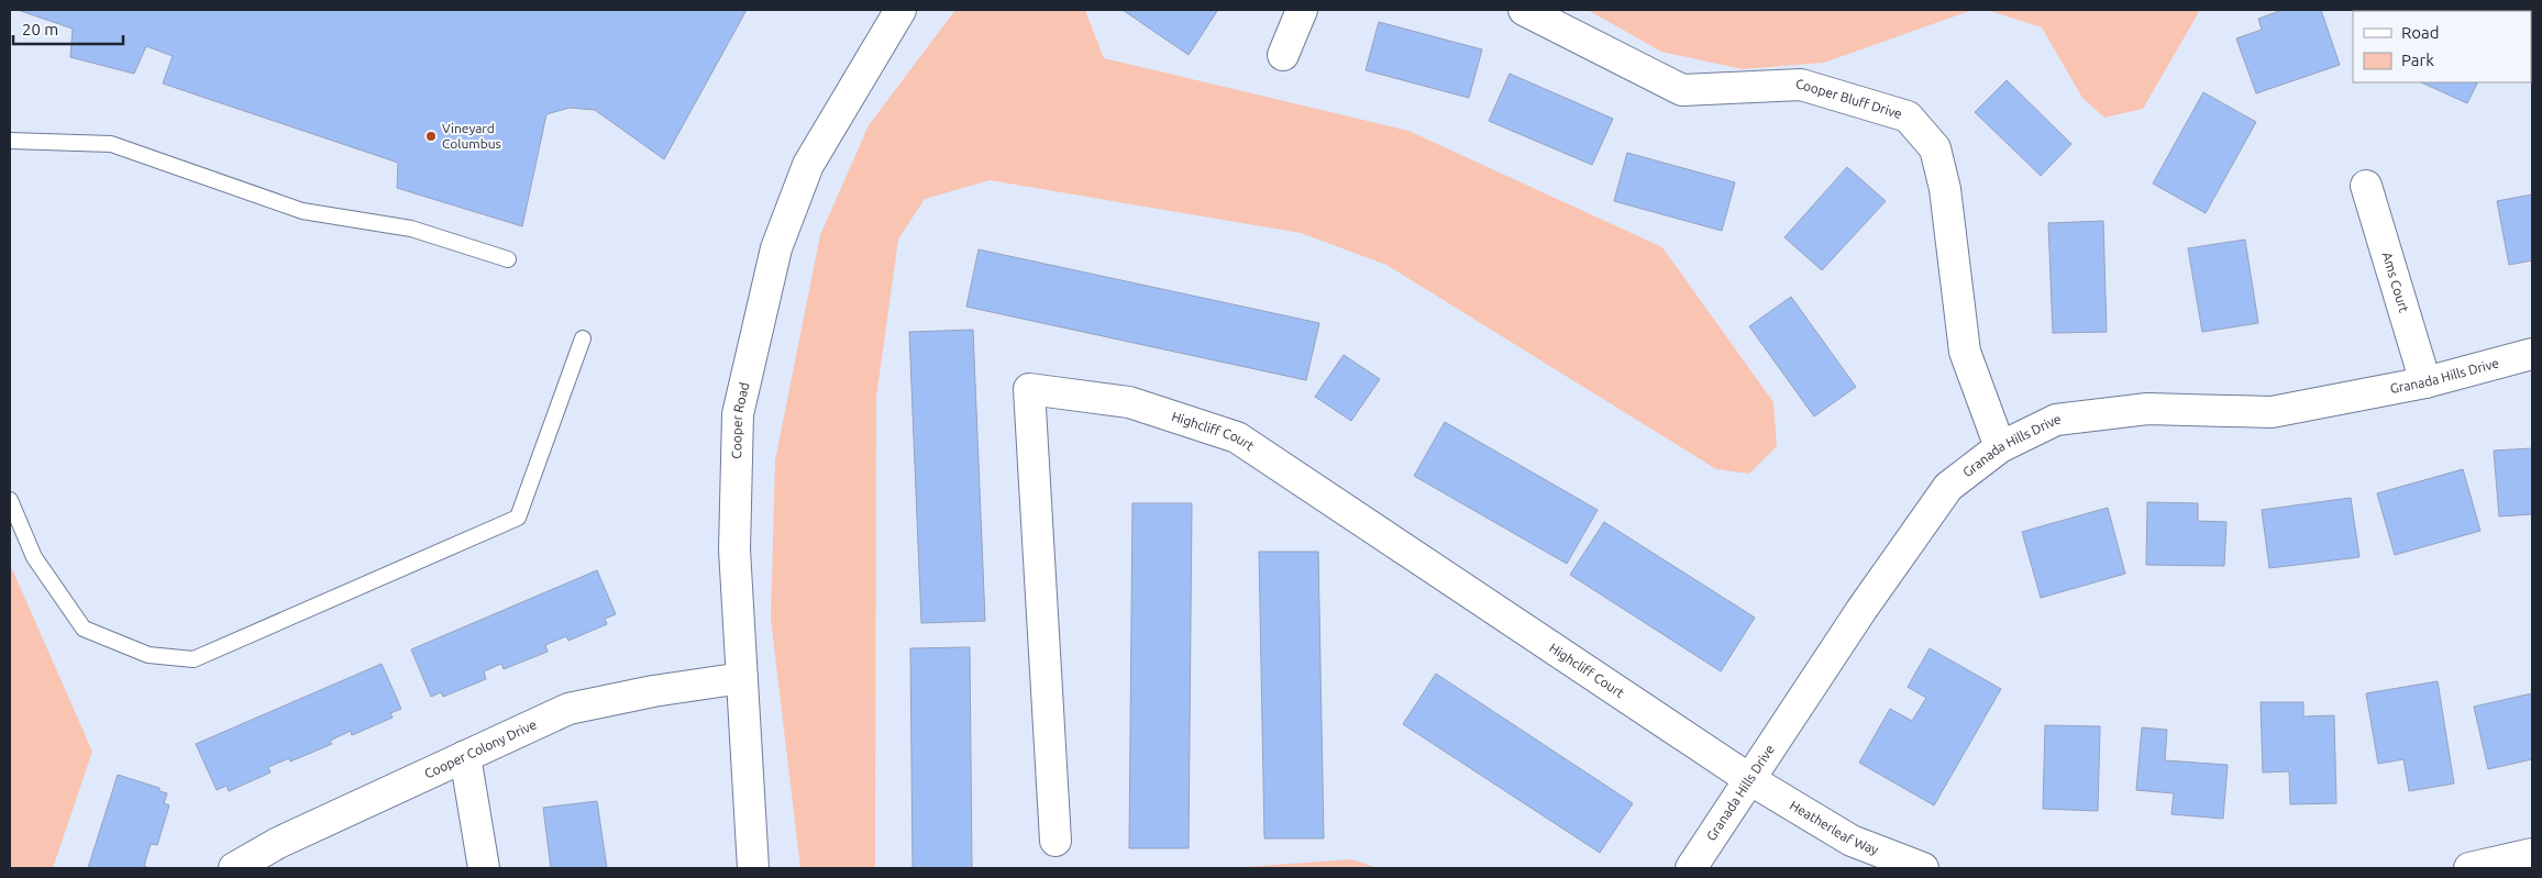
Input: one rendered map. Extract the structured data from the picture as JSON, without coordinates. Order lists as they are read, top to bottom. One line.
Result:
{"streets":{"street":["Cooper Bluff Drive","Ams Court","Granada Hills Drive","Cooper Road","Highcliff Court","Cooper Colony Drive","Heatherleaf Way"]},"crossings":[["Cooper Bluff Drive","Granada Hills Drive"],["Ams Court","Granada Hills Drive"],["Granada Hills Drive","Highcliff Court"],["Granada Hills Drive","Heatherleaf Way"],["Cooper Road","Cooper Colony Drive"],["Highcliff Court","Heatherleaf Way"]],"places":["Vineyard Columbus"],"legend":["Road","Park"],"scale_bar":"20 m"}
